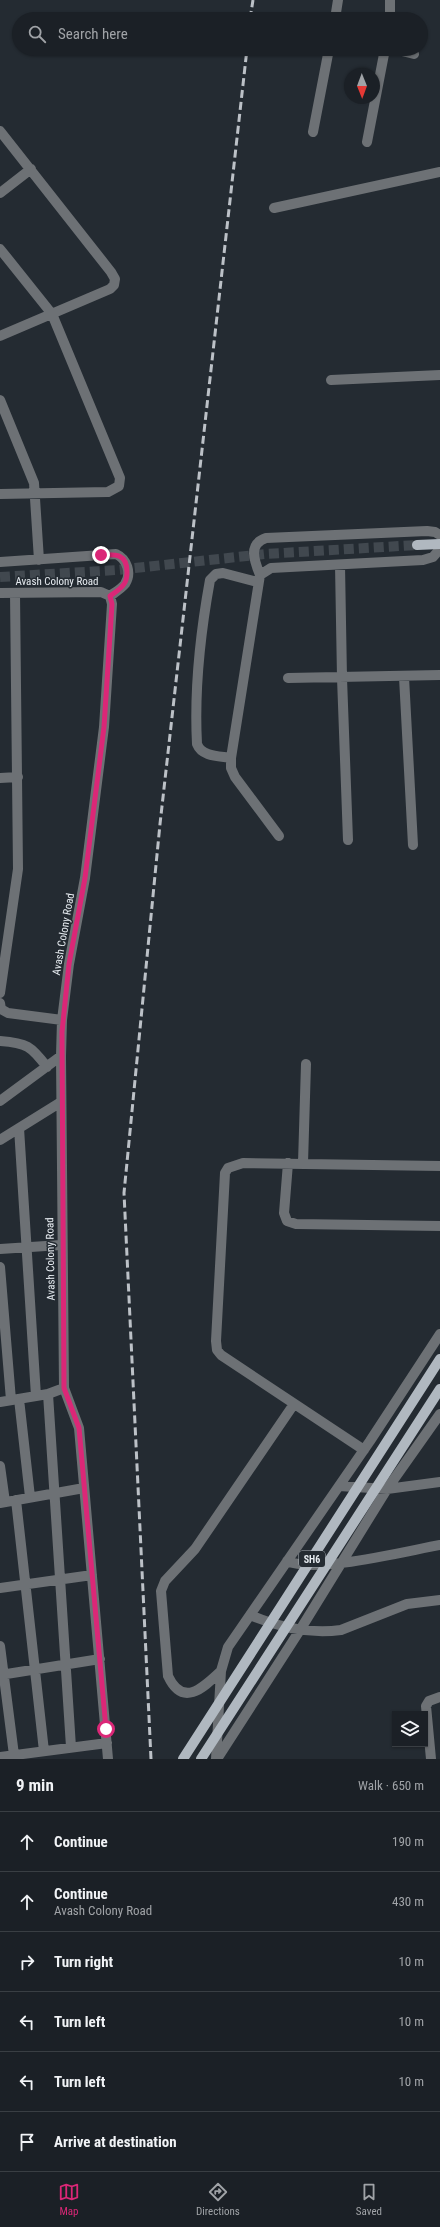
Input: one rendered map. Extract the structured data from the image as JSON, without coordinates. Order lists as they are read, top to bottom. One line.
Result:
{"streets":{"main road":["SH6"],"street":["Avash Colony Road"]},"north":"bottom","page":{"search":"Search here","heading":["9 min","Walk · 650 m"],"list":[["Continue","190 m"],["Continue","Avash Colony Road","430 m"],["Turn right","10 m"],["Turn left","10 m"],["Turn left","10 m"],"Arrive at destination"],"nav":["Map","Directions","Saved"]}}
